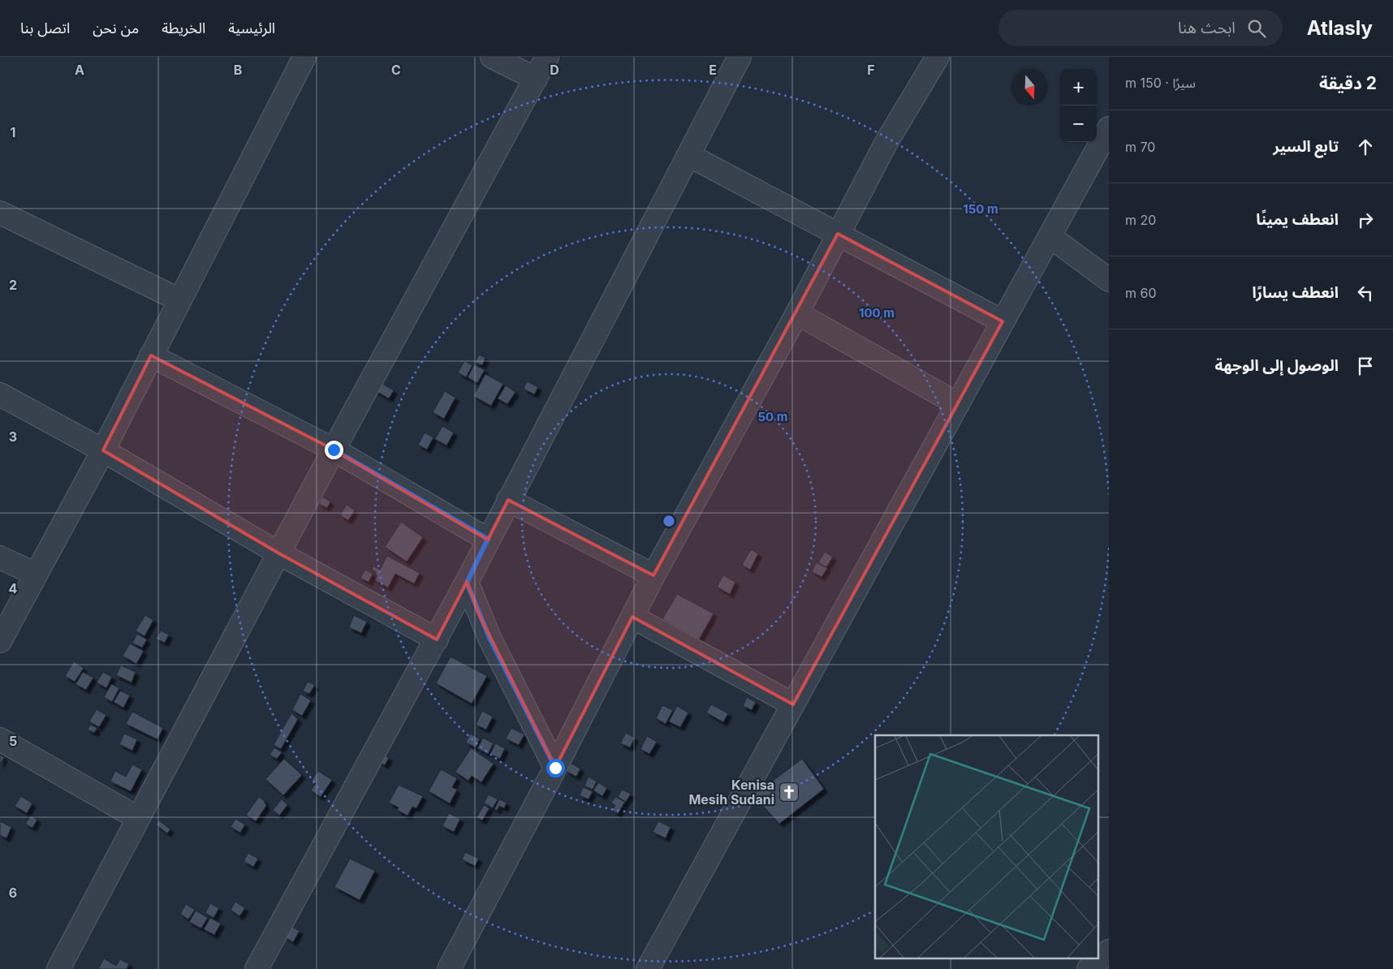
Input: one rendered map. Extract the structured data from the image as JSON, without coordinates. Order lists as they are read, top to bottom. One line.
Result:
{"places":{"church":["Kenisa Mesih Sudani"]},"north":"bottom","page":{"header":"Atlasly","search":"ابحث هنا","nav":["الرئيسية","الخريطة","من نحن","اتصل بنا"],"heading":["2 دقيقة","سيرًا · 150 m"],"map_buttons":["+","−"],"list":[["تابع السير","70 m"],["انعطف يمينًا","20 m"],["انعطف يسارًا","60 m"],"الوصول إلى الوجهة"]},"grid":{"columns":["A","B","C","D","E","F"],"rows":["1","2","3","4","5","6"]},"rings":["150 m","100 m","50 m"]}
